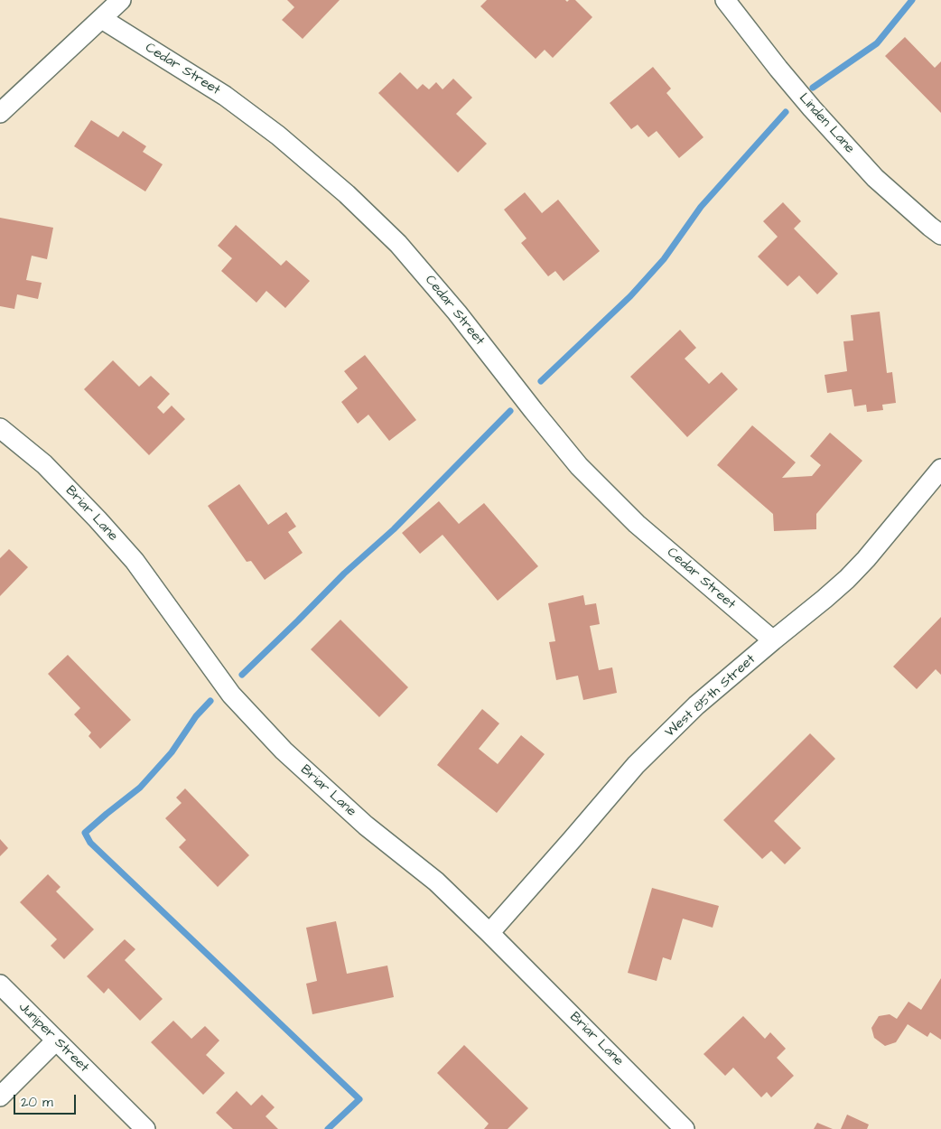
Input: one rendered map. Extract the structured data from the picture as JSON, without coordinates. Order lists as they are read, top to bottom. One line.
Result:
{"streets":{"street":["Cedar Street","Linden Lane","Briar Lane","West 85th Street","Juniper Street"]},"crossings":[["Cedar Street","West 85th Street"],["Briar Lane","West 85th Street"]],"scale_bar":"20 m"}
